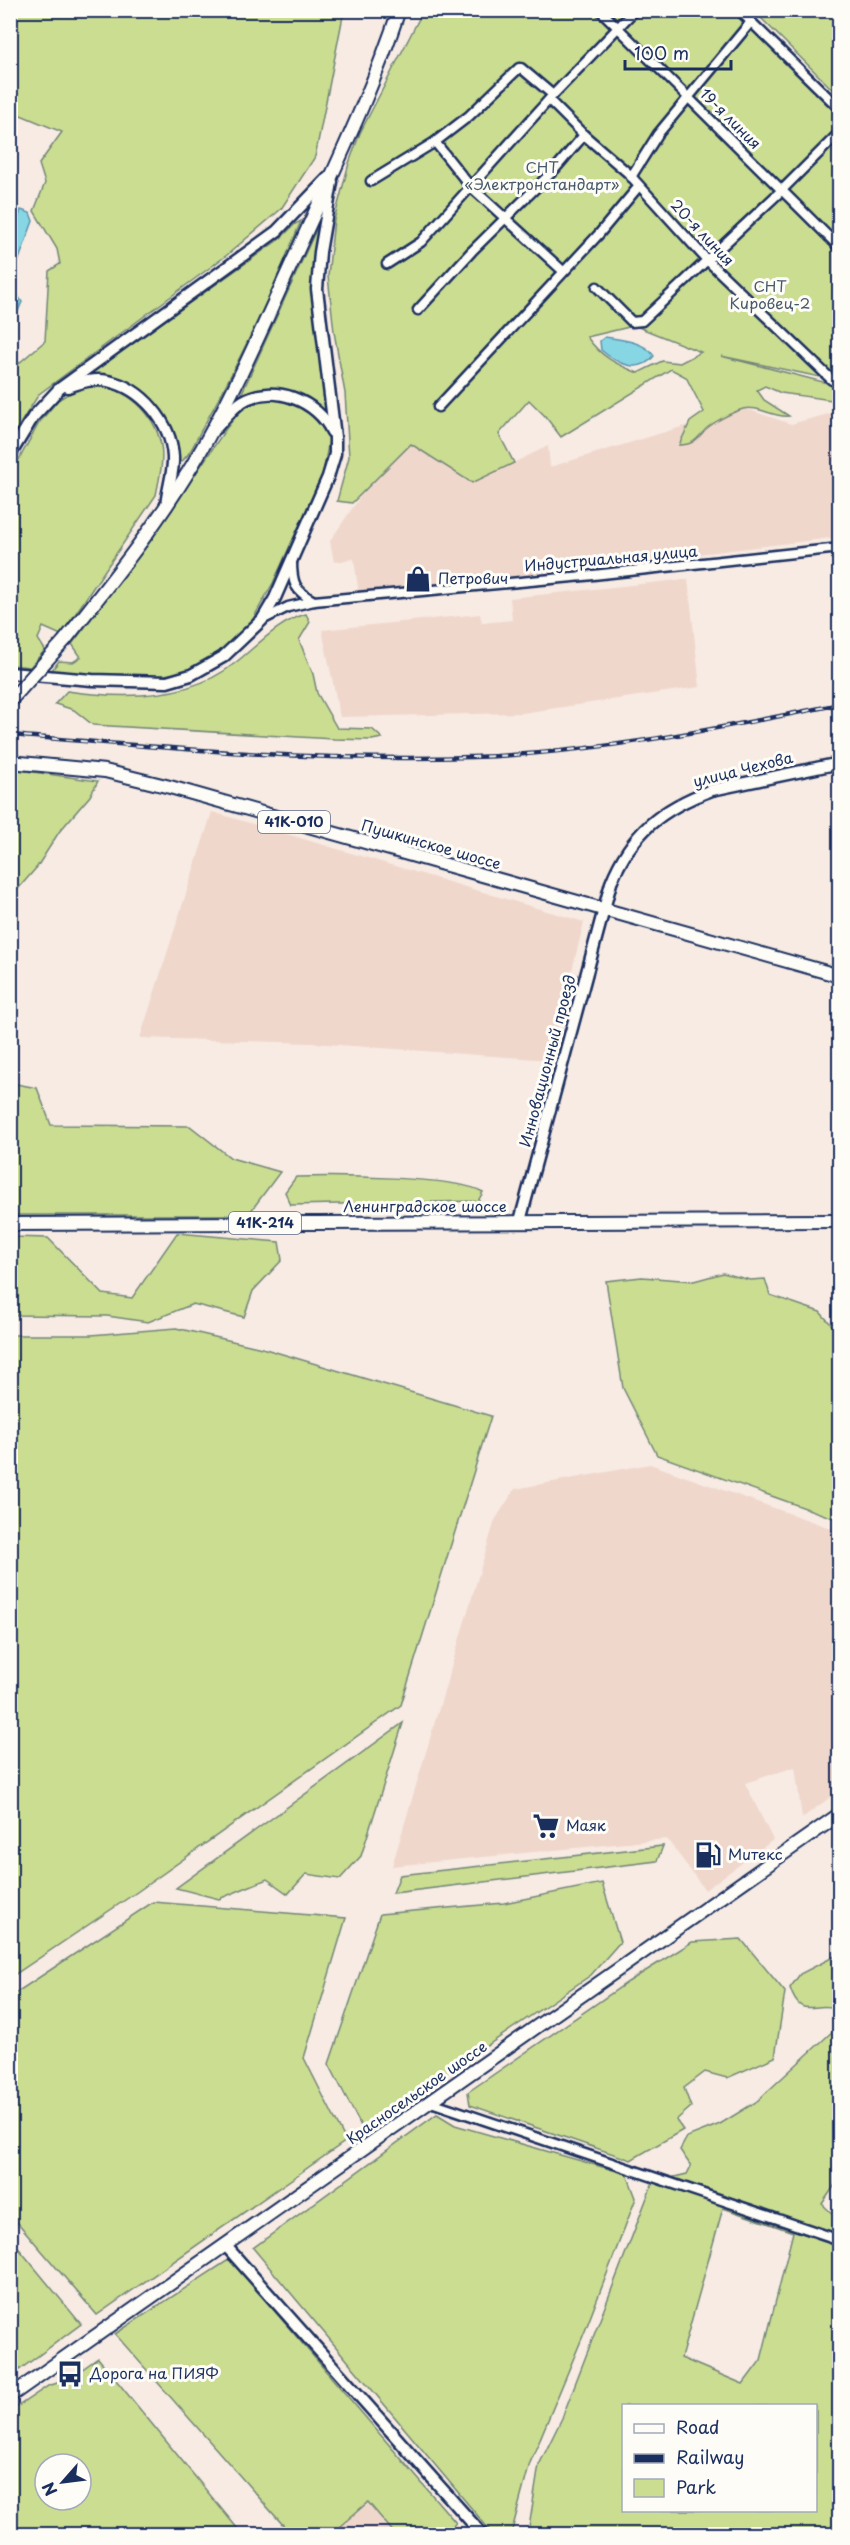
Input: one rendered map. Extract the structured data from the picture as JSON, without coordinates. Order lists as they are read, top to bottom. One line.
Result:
{"streets":{"main road":["41К-010","Пушкинское шоссе","Ленинградское шоссе","41К-214","Красносельское шоссе"],"street":["19-я линия","20-я линия","Индустриальная улица","улица Чехова","Инновационный проезд"]},"crossings":[["улица Чехова","Пушкинское шоссе"],["улица Чехова","Инновационный проезд"],["Пушкинское шоссе","Инновационный проезд"],["Инновационный проезд","Ленинградское шоссе"]],"parks":["СНТ «Электронстандарт»","СНТ Кировец-2"],"places":{"shop":["Петрович"],"supermarket":["Маяк"],"fuel station":["Митекс"],"bus stop":["Дорога на ПИЯФ"]},"legend":["Road","Railway","Park"],"scale_bar":"100 m","north":"bottom left"}
